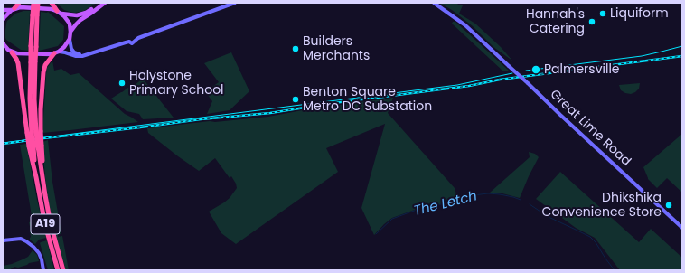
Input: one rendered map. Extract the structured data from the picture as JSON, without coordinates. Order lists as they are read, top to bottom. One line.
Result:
{"streets":{"highway":["A19"],"main road":["Great Lime Road"]},"water":["The Letch"],"places":["Liquiform","Hannah's Catering","Builders Merchants","Palmersville","Holystone Primary School","Benton Square Metro DC Substation","Dhikshika Convenience Store"]}
